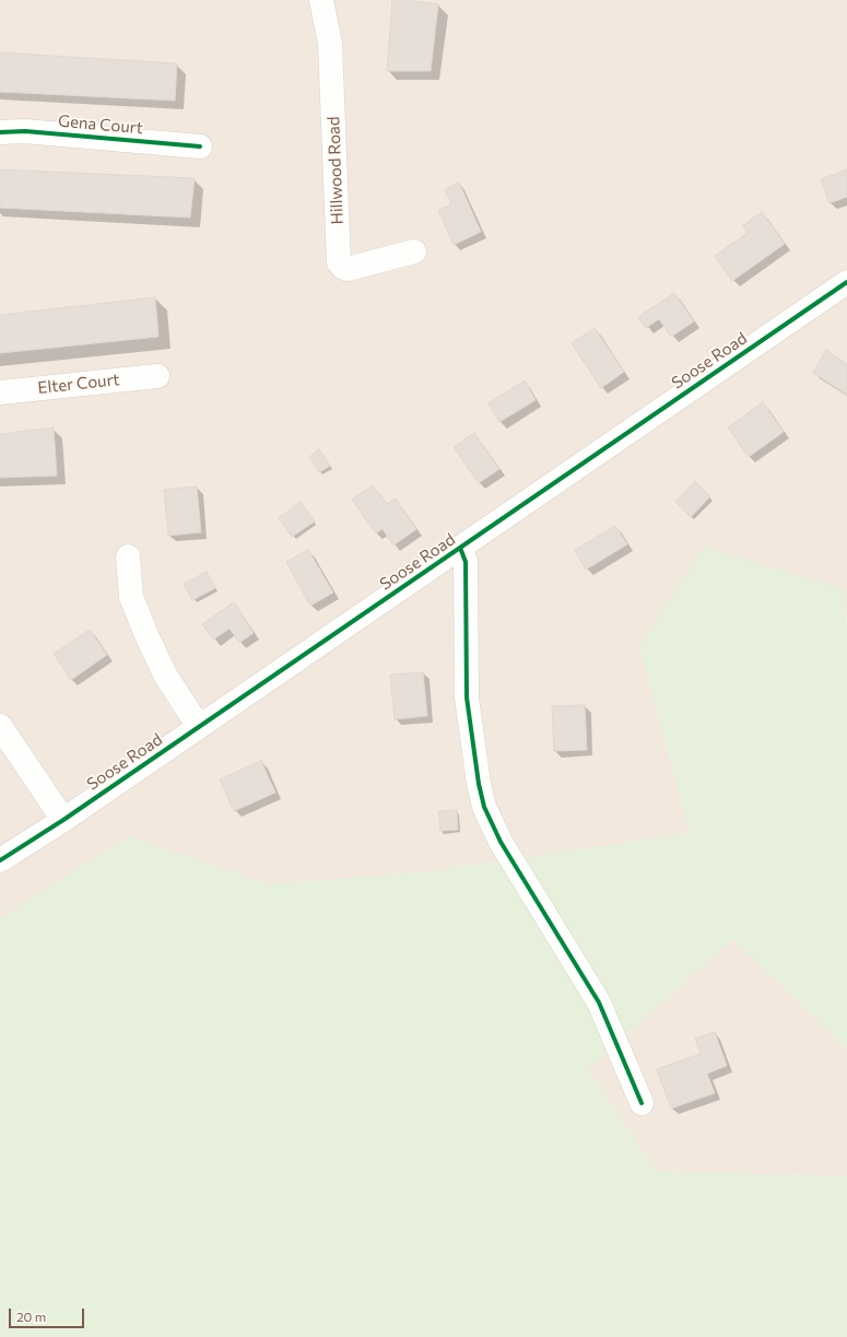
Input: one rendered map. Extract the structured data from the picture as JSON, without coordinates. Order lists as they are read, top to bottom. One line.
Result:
{"streets":{"street":["Gena Court","Hillwood Road","Soose Road","Elter Court"]},"scale_bar":"20 m"}
